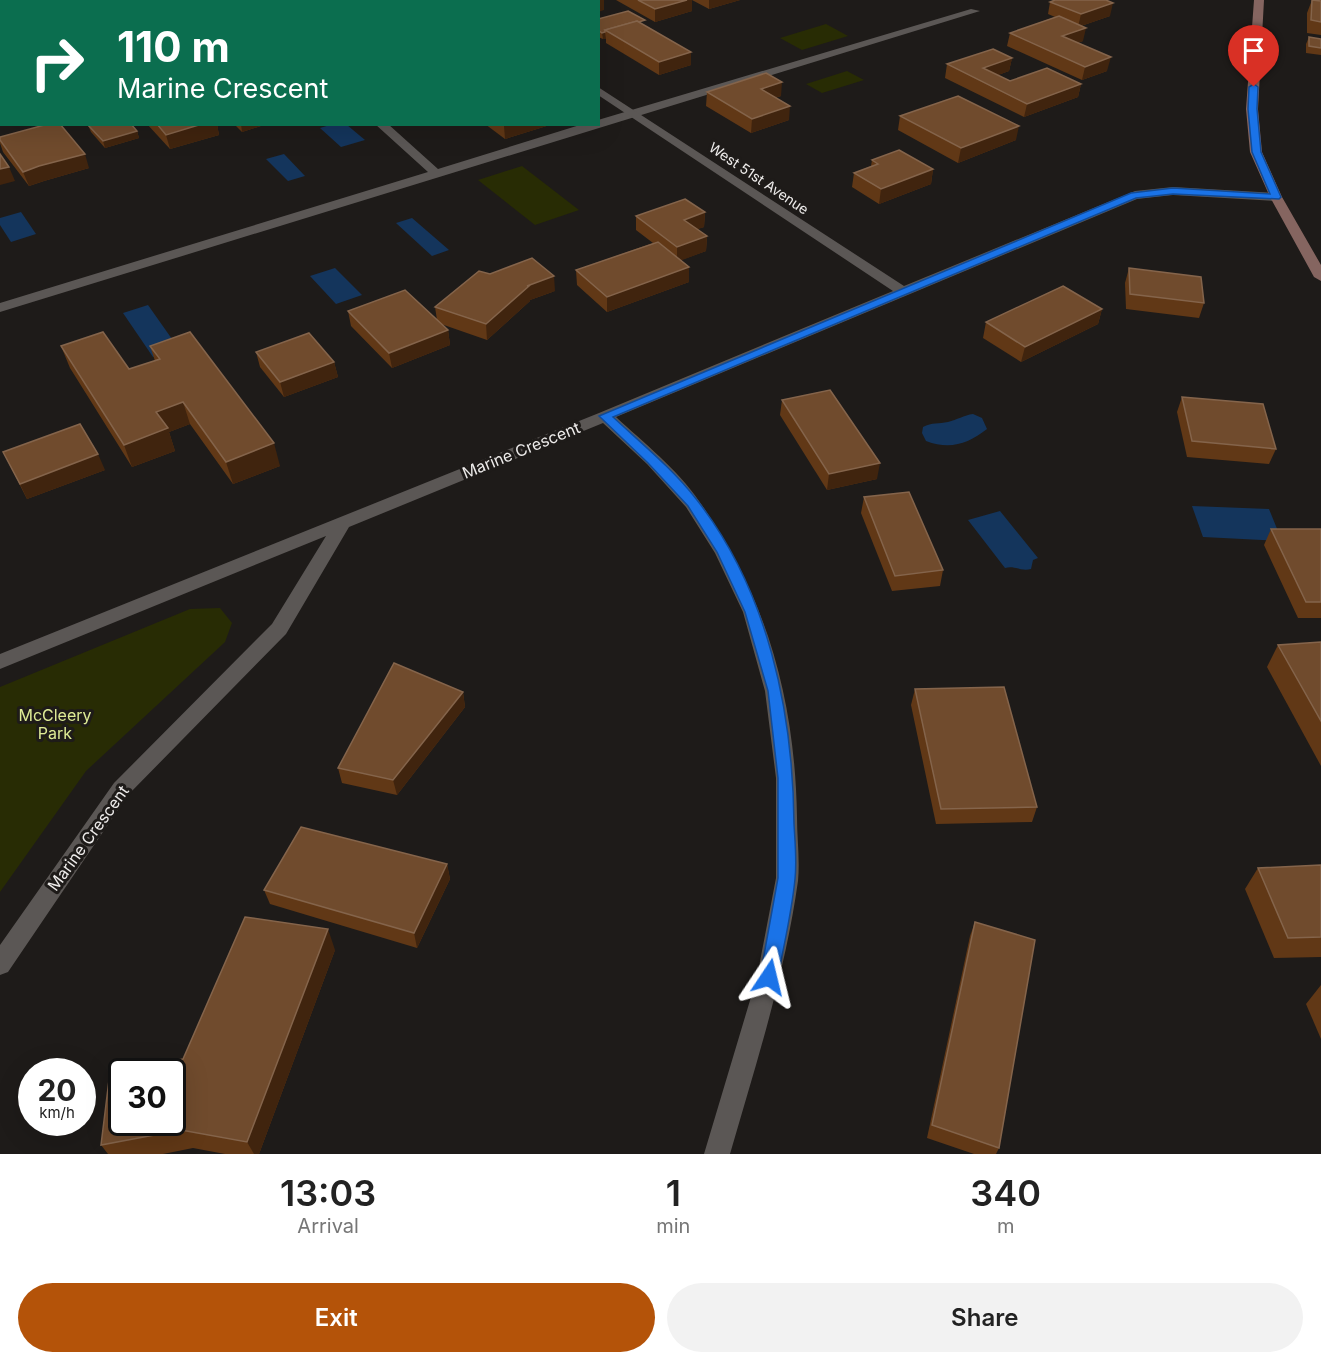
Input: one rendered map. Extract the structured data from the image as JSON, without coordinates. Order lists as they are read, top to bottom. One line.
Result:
{"streets":{"street":["West 51st Avenue","Marine Crescent"]},"crossings":[["West 51st Avenue","Marine Crescent"]],"parks":["McCleery Park"],"page":{"turn":["110 m","Marine Crescent"],"speed":"20 km/h","limit":"30","eta":["13:03","Arrival","1","min","340","m"],"buttons":["Exit","Share"]}}
